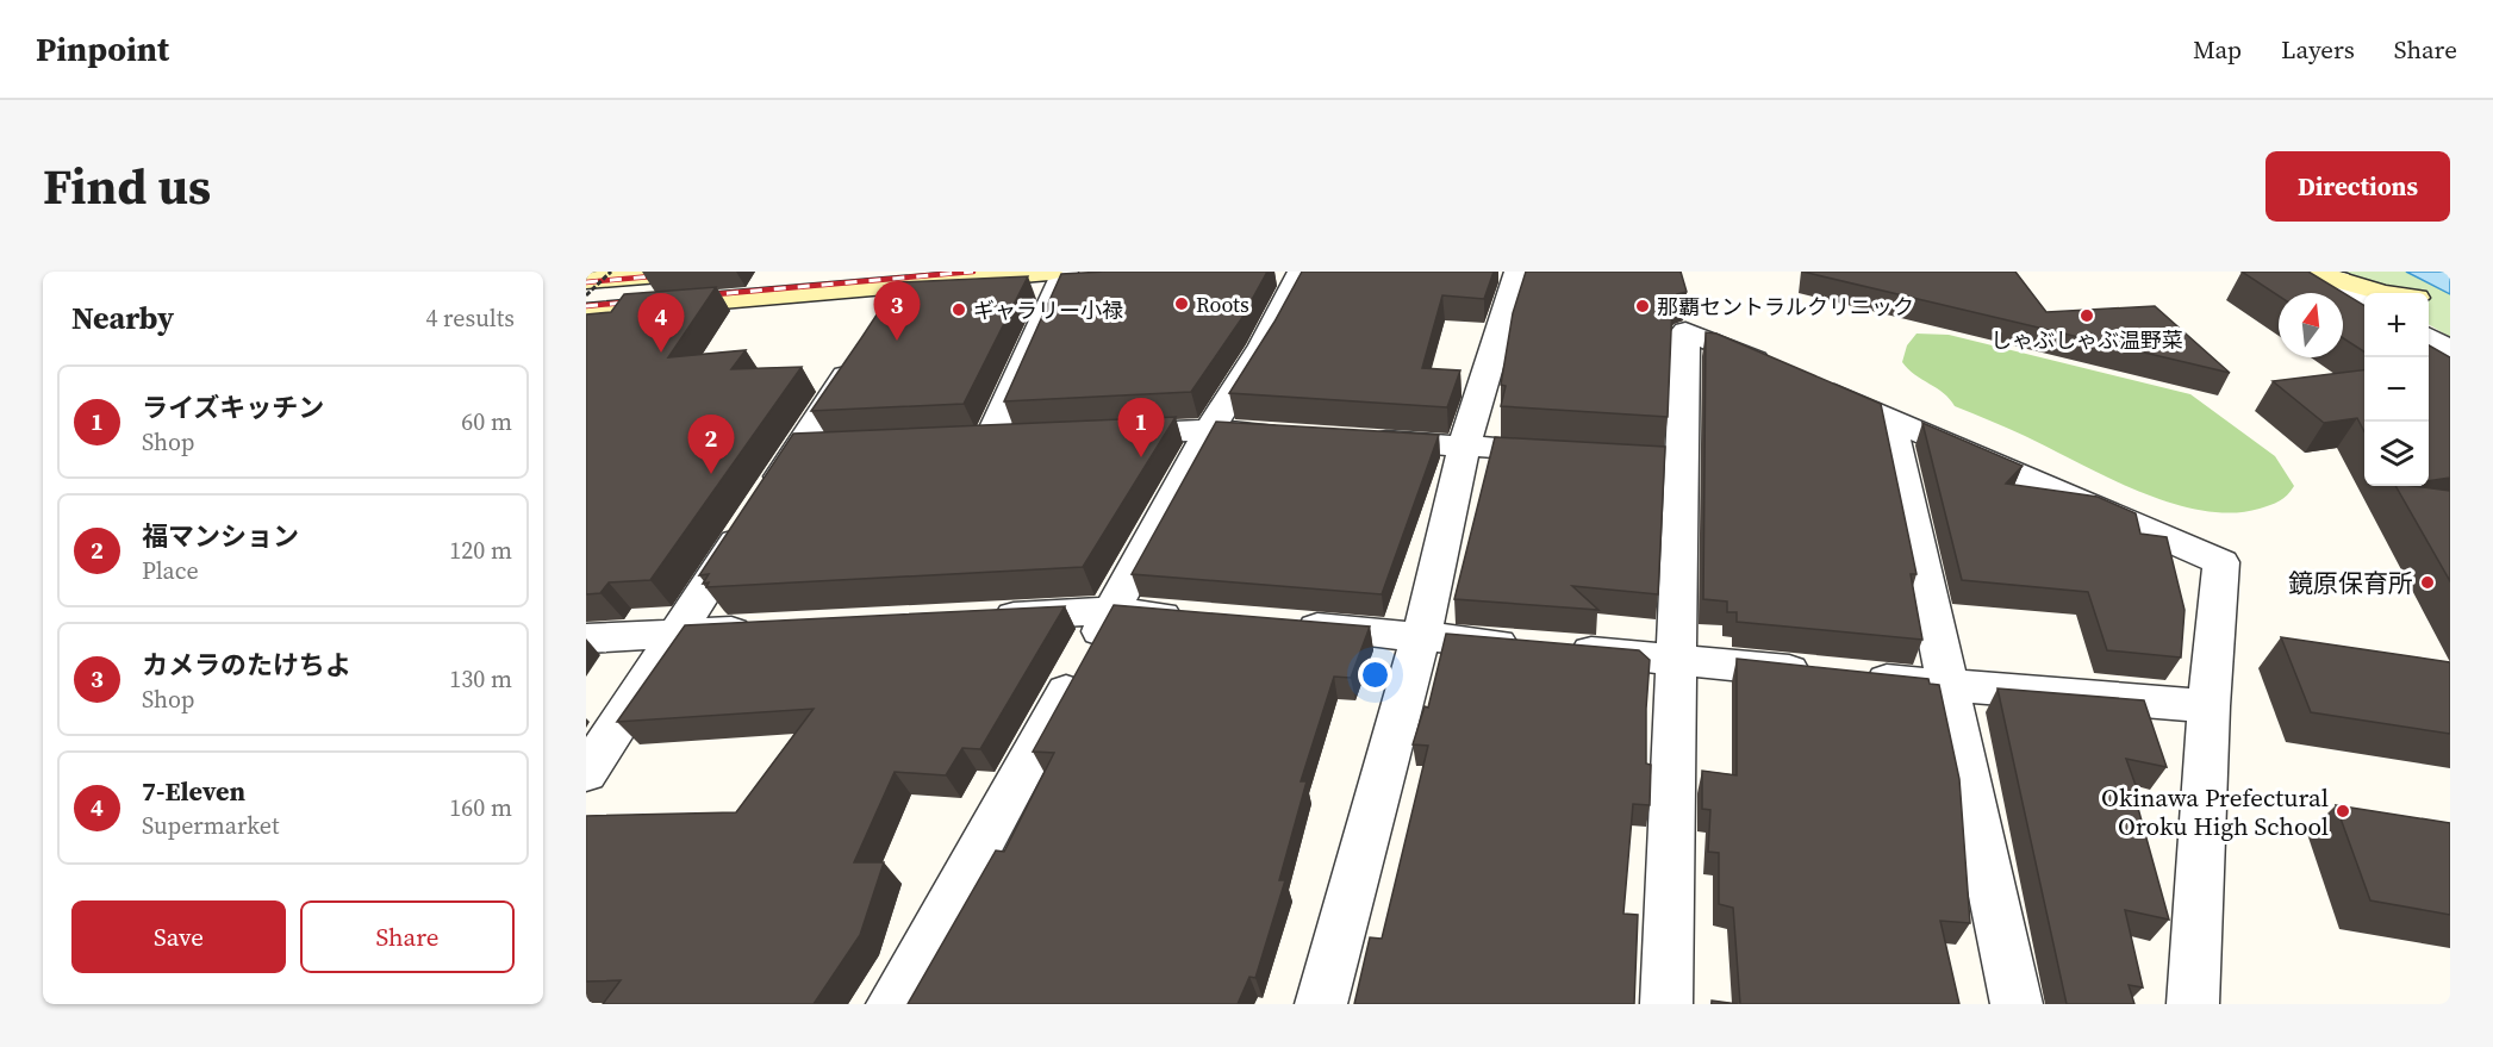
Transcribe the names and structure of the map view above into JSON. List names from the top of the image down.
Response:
{
  "places": [
    "Roots",
    "那覇セントラルクリニック",
    "ギャラリー小禄",
    "しゃぶしゃぶ温野菜",
    "鏡原保育所",
    "Okinawa Prefectural Oroku High School"
  ],
  "north": "top",
  "page": {
    "header": "Pinpoint",
    "nav": ["Map", "Layers", "Share"],
    "title": "Find us",
    "buttons": [
      "Directions",
      ["Save", "Share"]
    ],
    "heading": ["Nearby", "4 results"],
    "pins": [
      "3",
      "4",
      "1",
      "2"
    ],
    "map_buttons": ["+", "−"],
    "list": [
      {
        "mark": "1",
        "name": "ライズキッチン",
        "note": "Shop",
        "value": "60 m"
      },
      {
        "mark": "2",
        "name": "福マンション",
        "note": "Place",
        "value": "120 m"
      },
      {
        "mark": "3",
        "name": "カメラのたけちよ",
        "note": "Shop",
        "value": "130 m"
      },
      {
        "mark": "4",
        "name": "7-Eleven",
        "note": "Supermarket",
        "value": "160 m"
      }
    ]
  }
}
